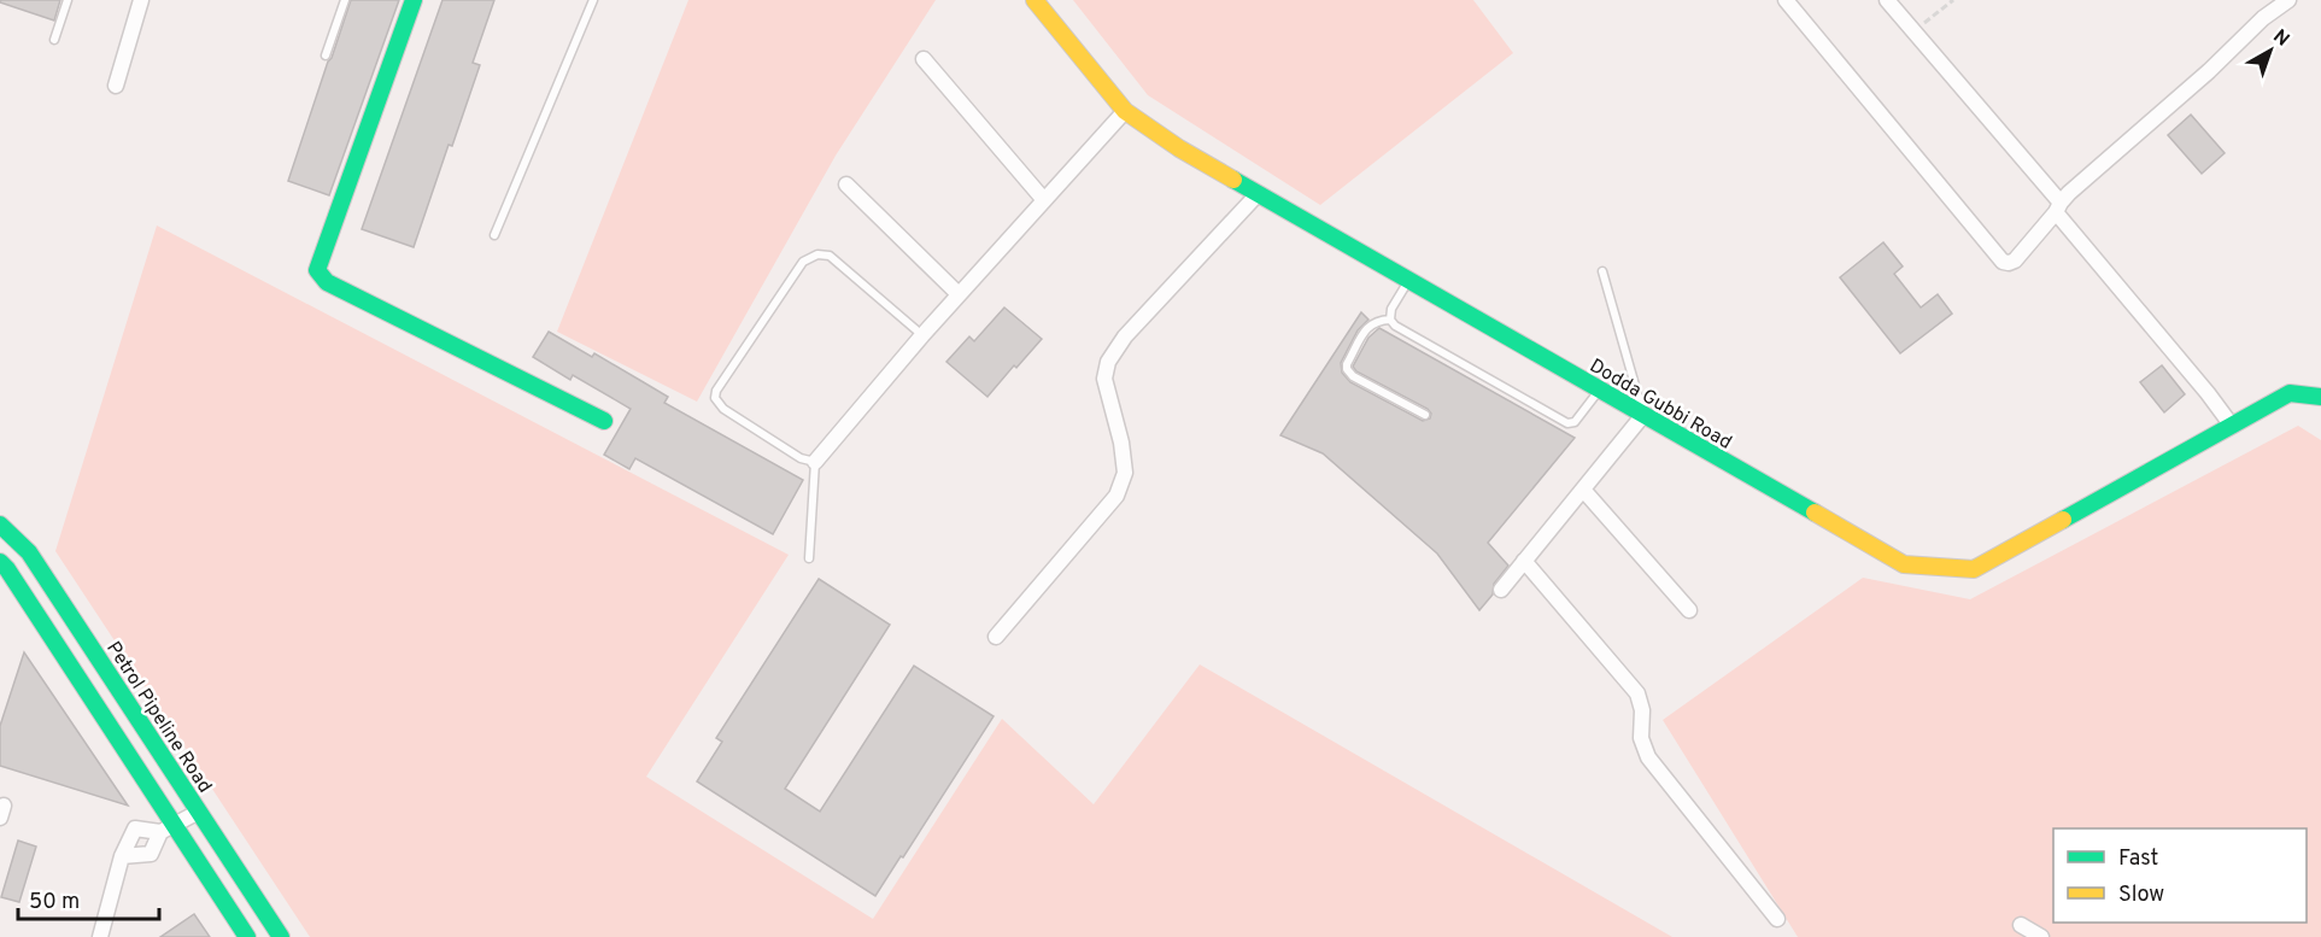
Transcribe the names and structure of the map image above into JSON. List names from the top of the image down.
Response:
{
  "streets": {
    "street": ["Dodda Gubbi Road", "Petrol Pipeline Road"]
  },
  "legend": ["Fast", "Slow"],
  "scale_bar": "50 m",
  "north": "top right"
}
